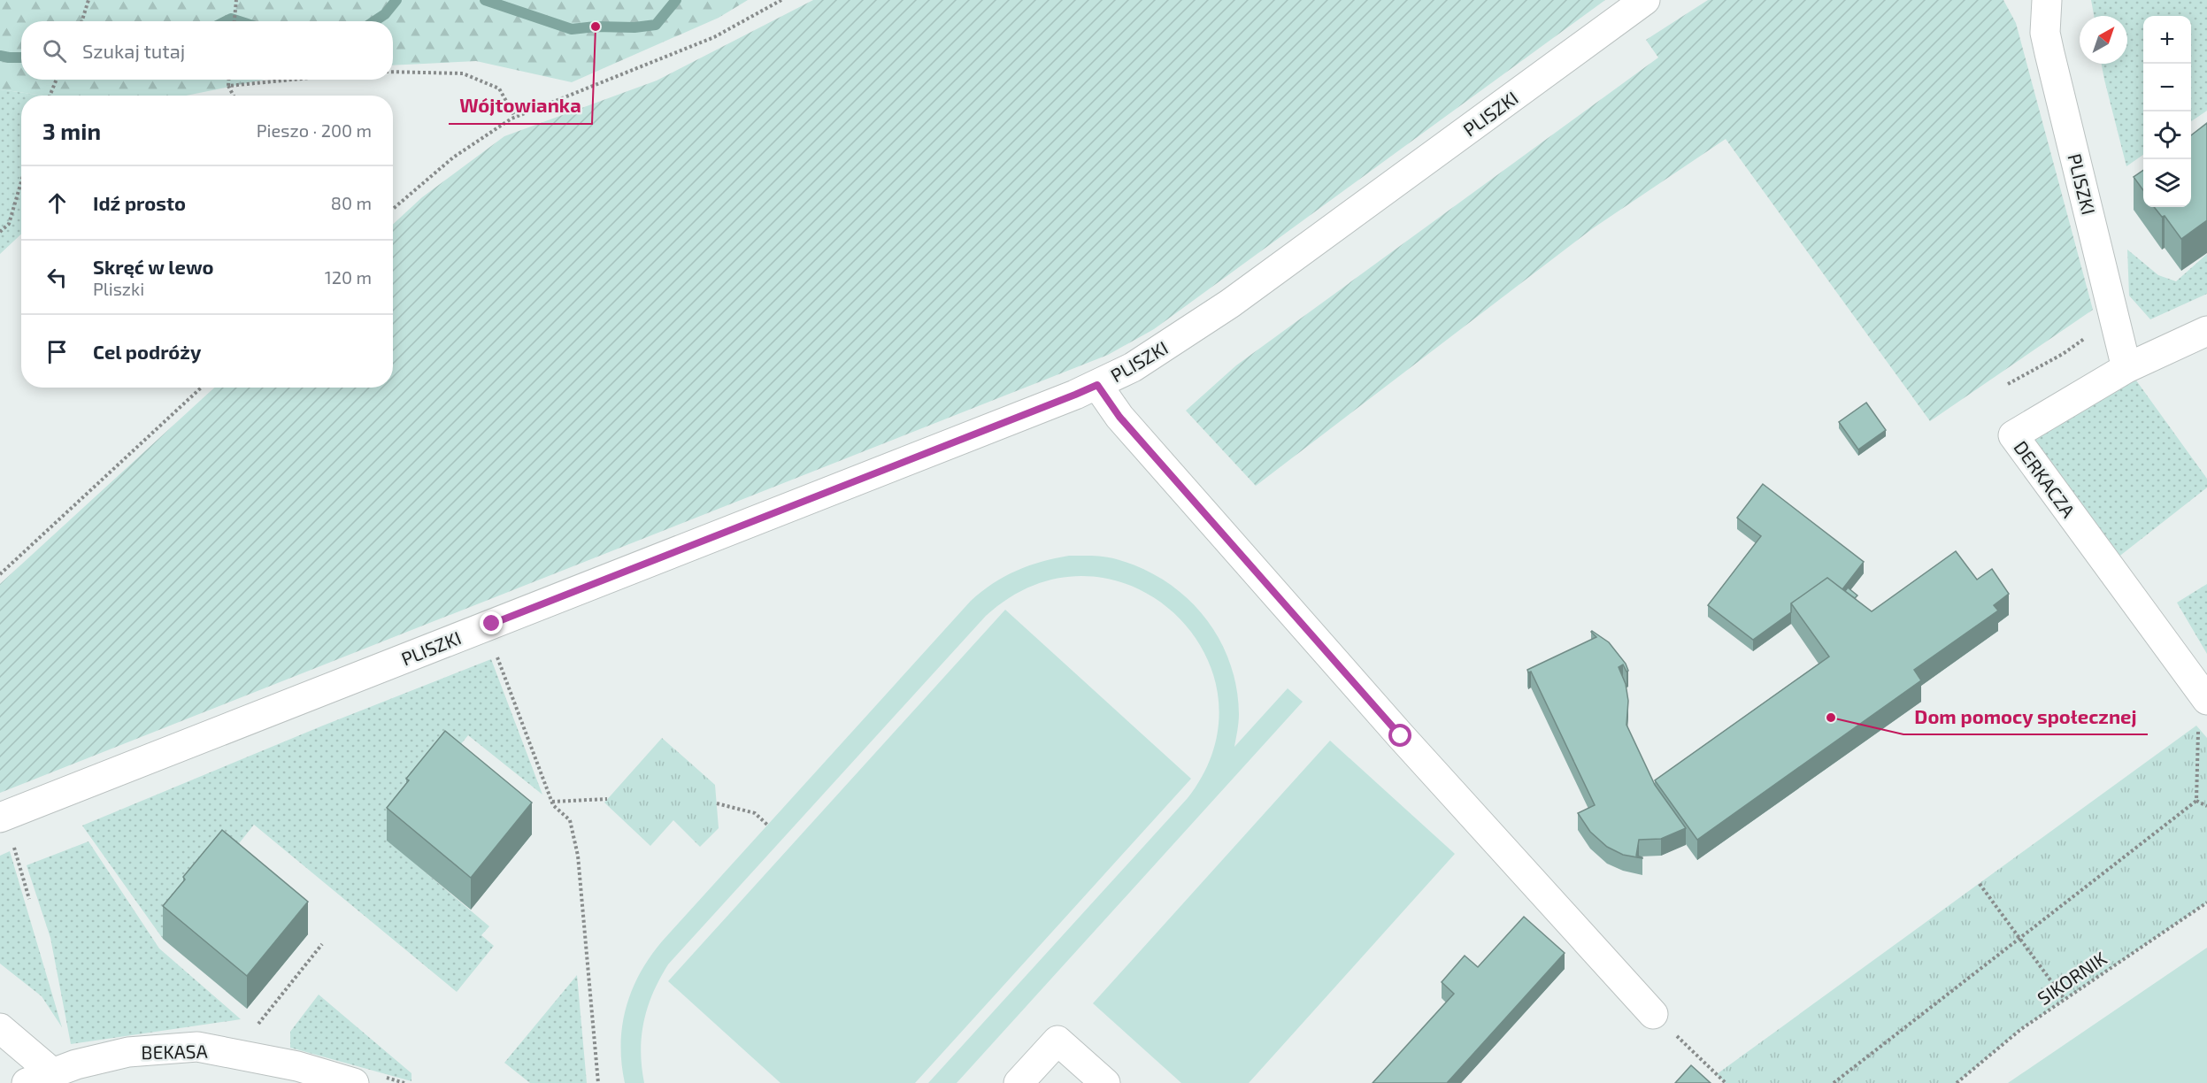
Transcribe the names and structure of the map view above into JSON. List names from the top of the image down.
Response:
{
  "streets": {
    "street": ["PLISZKI", "DERKACZA", "BEKASA"],
    "path": ["SIKORNIK"]
  },
  "crossings": [
    ["PLISZKI", "DERKACZA"]
  ],
  "places": ["Wójtowianka", "Dom pomocy społecznej"],
  "north": "top right",
  "page": {
    "map_buttons": ["+", "−"],
    "search": "Szukaj tutaj",
    "heading": ["3 min", "Pieszo · 200 m"],
    "list": [
      ["Idź prosto", "80 m"],
      ["Skręć w lewo", "Pliszki", "120 m"],
      "Cel podróży"
    ]
  }
}
